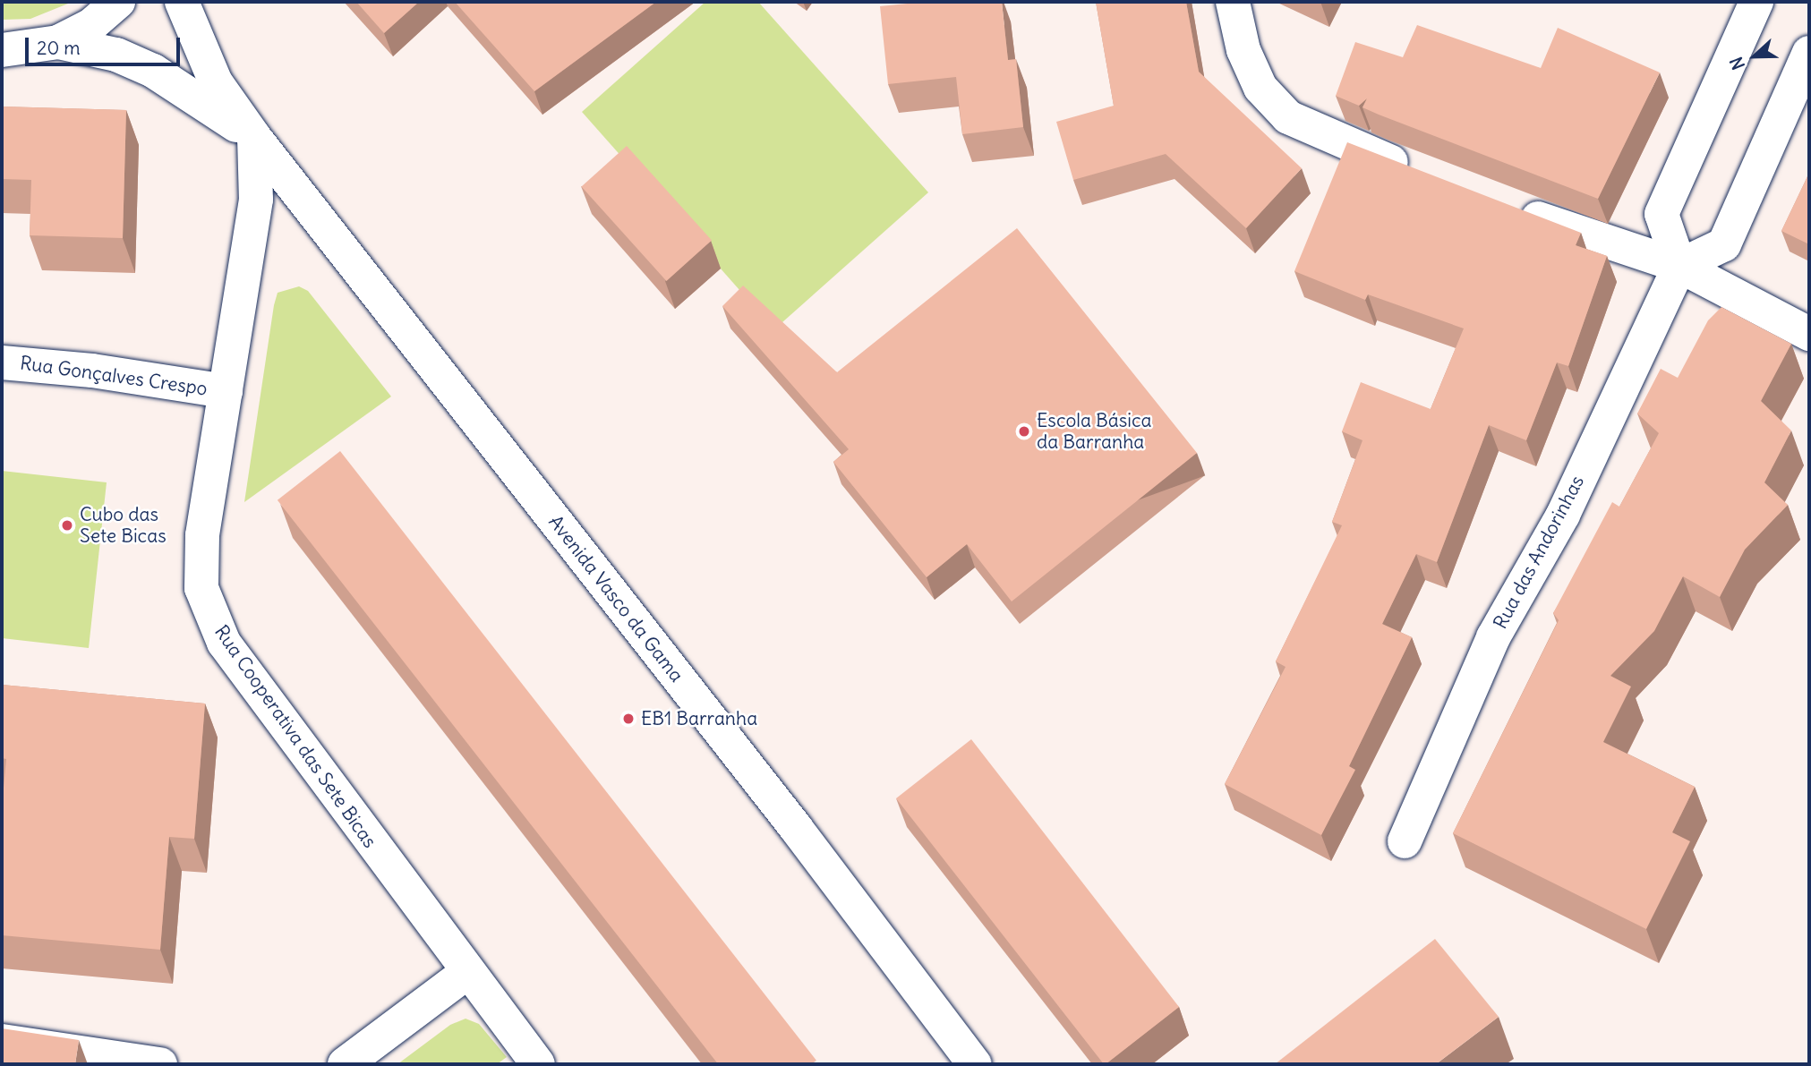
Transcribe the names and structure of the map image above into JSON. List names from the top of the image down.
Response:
{
  "streets": {
    "street": [
      "Rua Gonçalves Crespo",
      "Rua das Andorinhas",
      "Avenida Vasco da Gama",
      "Rua Cooperativa das Sete Bicas"
    ]
  },
  "crossings": [
    ["Rua Gonçalves Crespo", "Rua Cooperativa das Sete Bicas"],
    ["Avenida Vasco da Gama", "Rua Cooperativa das Sete Bicas"]
  ],
  "places": ["Escola Básica da Barranha", "Cubo das Sete Bicas", "EB1 Barranha"],
  "scale_bar": "20 m",
  "north": "left"
}
